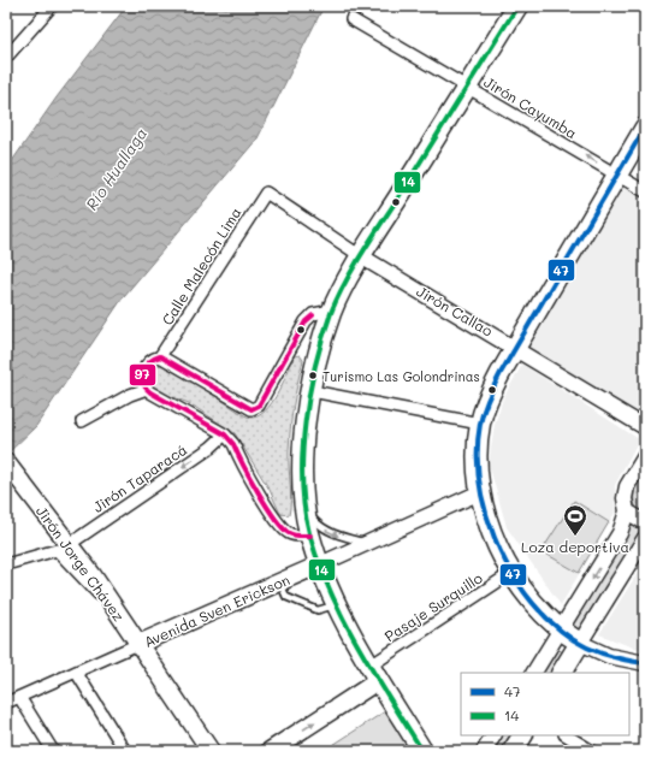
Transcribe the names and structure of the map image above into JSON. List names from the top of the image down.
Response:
{
  "streets": {
    "main road": ["Jirón Jorge Chávez", "Avenida Sven Erickson"],
    "street": [
      "Jirón Cayumba",
      "Calle Malecón Lima",
      "Jirón Callao",
      "Jirón Taparacá",
      "Pasaje Surquillo"
    ]
  },
  "crossings": [
    ["Calle Malecón Lima", "Jirón Callao"],
    ["Jirón Taparacá", "Jirón Jorge Chávez"],
    ["Jirón Jorge Chávez", "Avenida Sven Erickson"]
  ],
  "one_way": ["Jirón Cayumba"],
  "water": ["Río Huallaga"],
  "places": {
    "other": ["Turismo Las Golondrinas"],
    "sports": ["Loza deportiva"]
  },
  "lines": ["transit line 14", "transit line 47", "transit line 97"],
  "legend": ["47", "14"]
}
